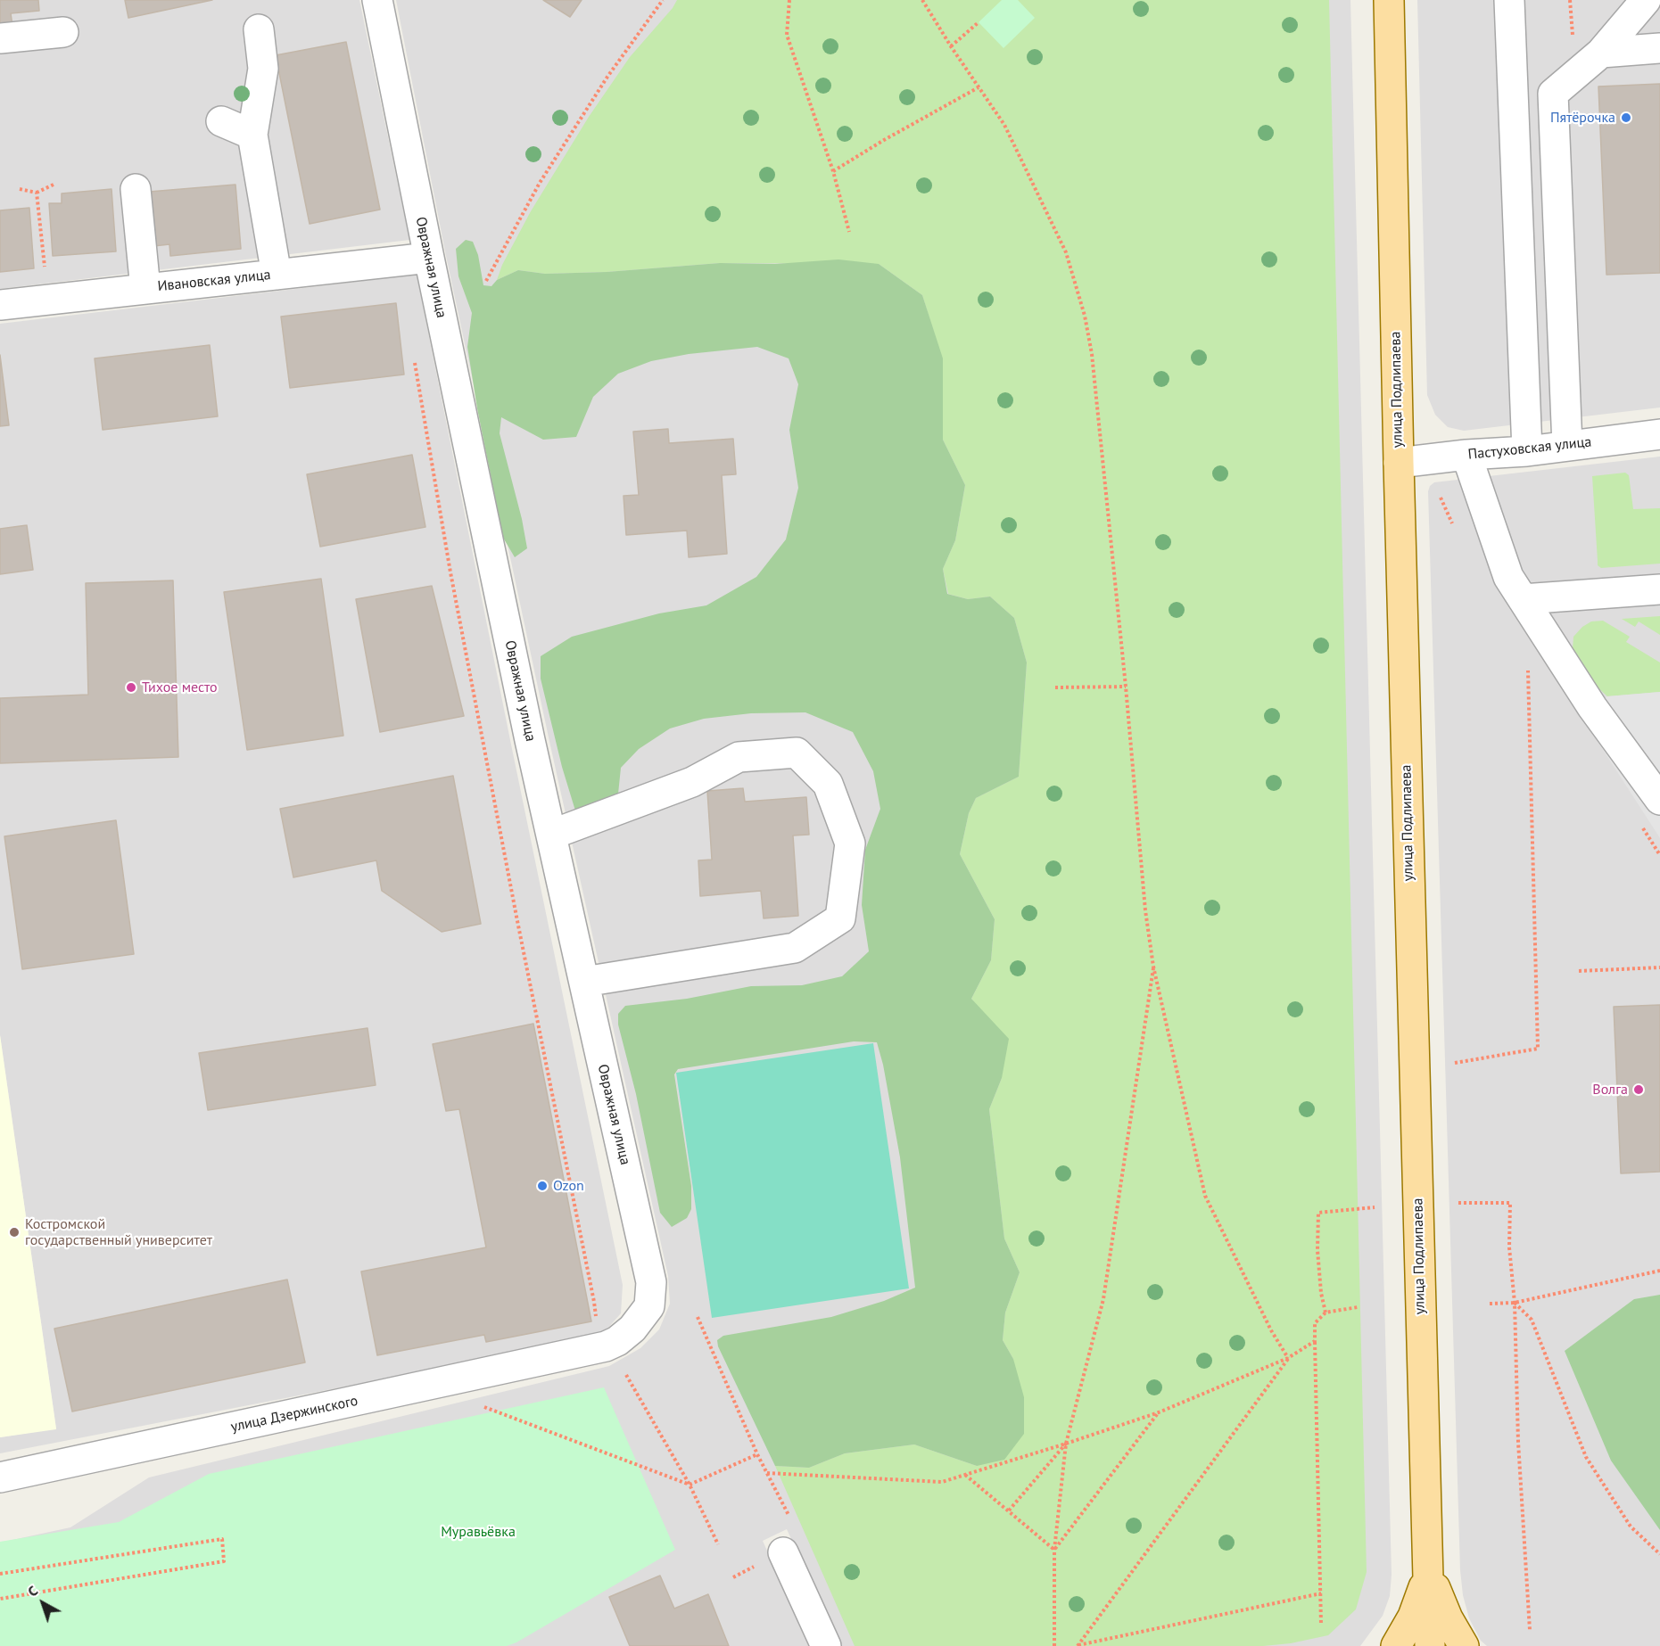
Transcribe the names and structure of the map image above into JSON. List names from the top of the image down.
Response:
{
  "streets": {
    "main road": ["улица Подлипаева"],
    "street": [
      "Овражная улица",
      "Ивановская улица",
      "Пастуховская улица",
      "улица Дзержинского"
    ]
  },
  "crossings": [
    ["Овражная улица", "Ивановская улица"],
    ["Овражная улица", "улица Дзержинского"],
    ["улица Подлипаева", "Пастуховская улица"]
  ],
  "parks": ["Муравьёвка"],
  "places": [
    "Пятёрочка",
    "Тихое место",
    "Волга",
    "Ozon",
    "Костромской государственный университет"
  ],
  "north": "top left"
}
